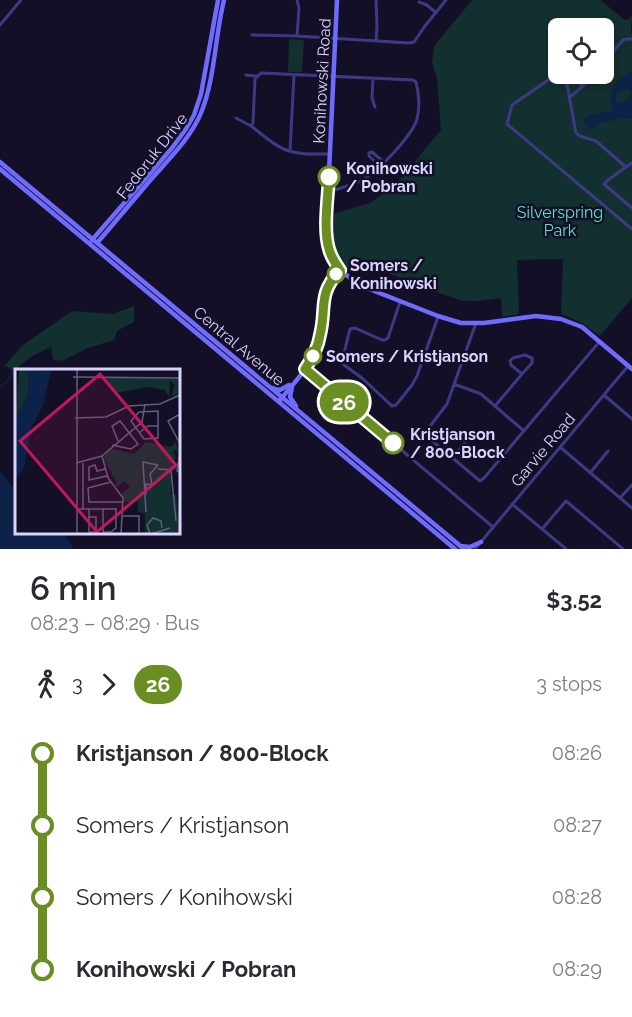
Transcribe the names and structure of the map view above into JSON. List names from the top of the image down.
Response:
{
  "streets": {
    "main road": ["Konihowski Road", "Fedoruk Drive", "Central Avenue"],
    "street": ["Garvie Road"]
  },
  "crossings": [
    ["Konihowski Road", "Garvie Road"],
    ["Fedoruk Drive", "Central Avenue"]
  ],
  "parks": ["Silverspring Park"],
  "places": [
    "Konihowski / Pobran",
    "Somers / Konihowski",
    "Somers / Kristjanson",
    "Kristjanson / 800-Block"
  ],
  "lines": ["bus line 26"],
  "page": {
    "on_map": "26",
    "heading": ["6 min", "08:23 – 08:29 · Bus", "$3.52"],
    "legs": ["3", "26", "3 stops"],
    "list": [
      {
        "name": "Kristjanson / 800-Block",
        "value": "08:26"
      },
      {
        "name": "Somers / Kristjanson",
        "value": "08:27"
      },
      {
        "name": "Somers / Konihowski",
        "value": "08:28"
      },
      {
        "name": "Konihowski / Pobran",
        "value": "08:29"
      }
    ]
  }
}
